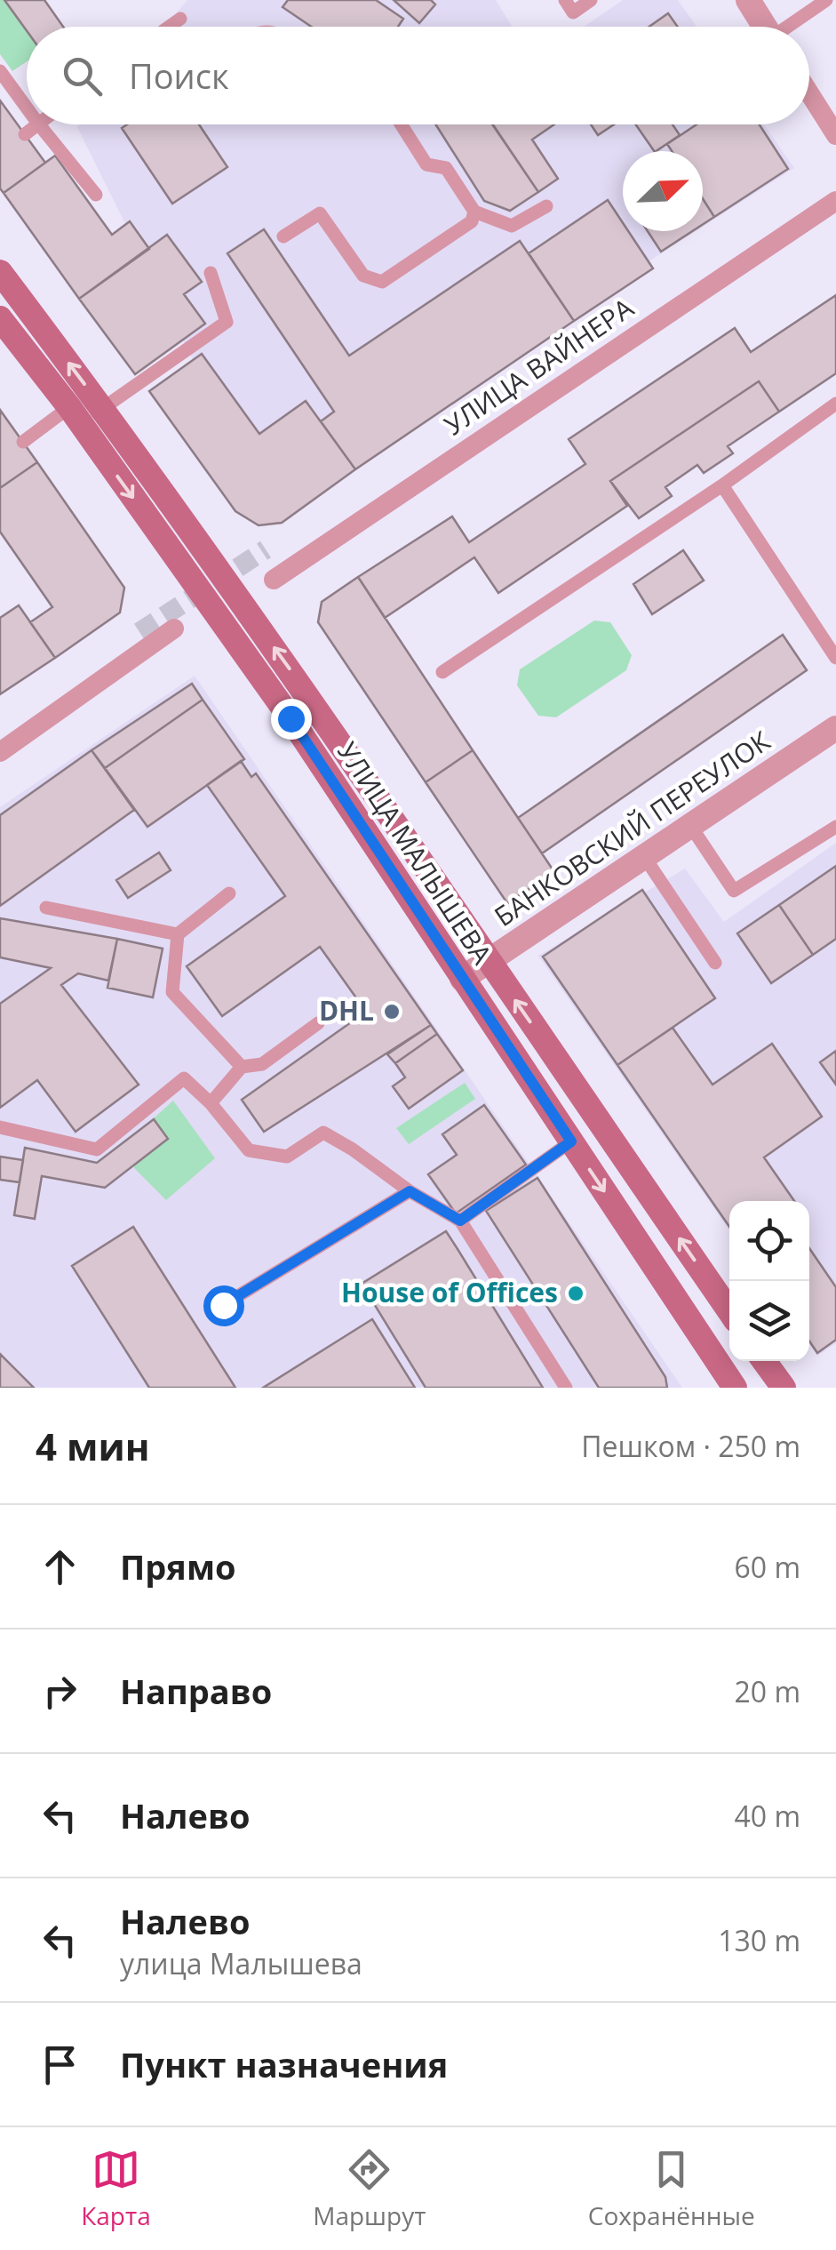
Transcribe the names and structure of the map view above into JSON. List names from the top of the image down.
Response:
{
  "streets": {
    "main road": ["УЛИЦА МАЛЫШЕВА"],
    "street": ["УЛИЦА ВАЙНЕРА", "БАНКОВСКИЙ ПЕРЕУЛОК"]
  },
  "crossings": [
    ["БАНКОВСКИЙ ПЕРЕУЛОК", "УЛИЦА МАЛЫШЕВА"]
  ],
  "places": ["DHL", "House of Offices"],
  "north": "top right",
  "page": {
    "search": "Поиск",
    "heading": ["4 мин", "Пешком · 250 m"],
    "list": [
      ["Прямо", "60 m"],
      ["Направо", "20 m"],
      ["Налево", "40 m"],
      ["Налево", "улица Малышева", "130 m"],
      "Пункт назначения"
    ],
    "nav": ["Карта", "Маршрут", "Сохранённые"]
  }
}
